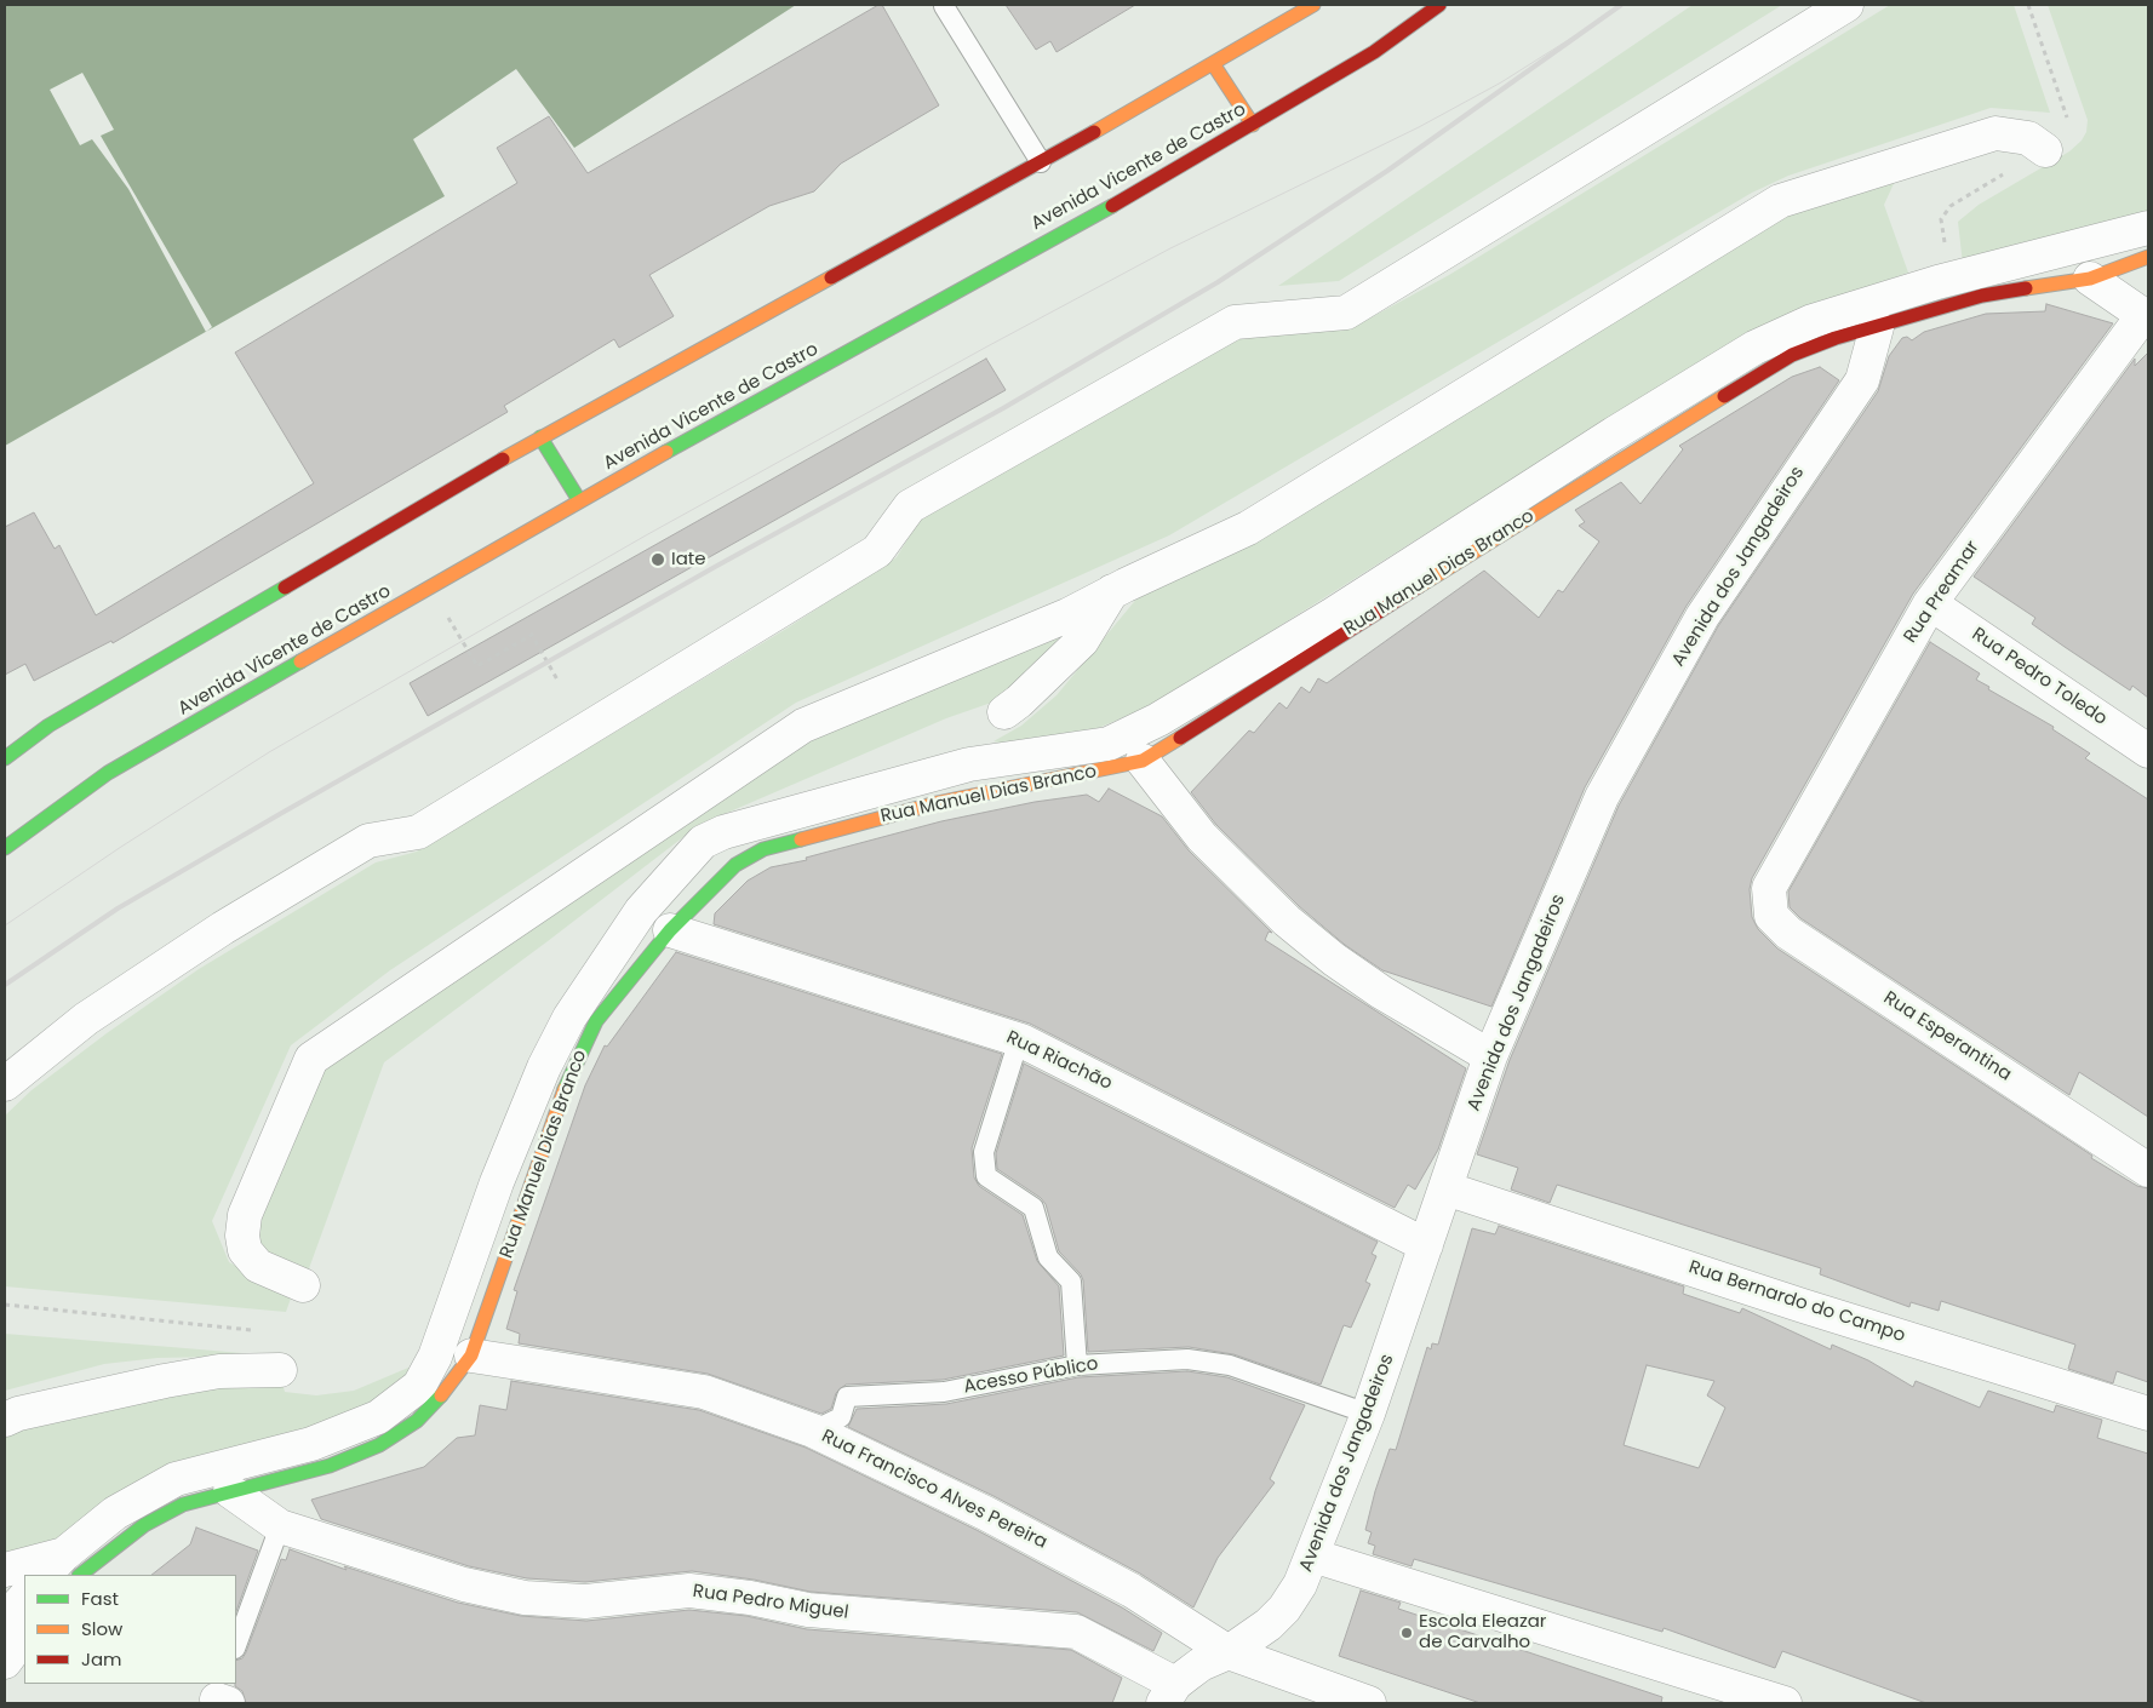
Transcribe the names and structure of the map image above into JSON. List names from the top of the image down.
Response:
{
  "streets": {
    "main road": ["Avenida Vicente de Castro", "Rua Manuel Dias Branco"],
    "street": [
      "Avenida dos Jangadeiros",
      "Rua Preamar",
      "Rua Pedro Toledo",
      "Rua Esperantina",
      "Rua Riachão",
      "Rua Bernardo do Campo",
      "Rua Francisco Alves Pereira",
      "Rua Pedro Miguel"
    ],
    "lane": ["Acesso Público"]
  },
  "crossings": [
    ["Avenida dos Jangadeiros", "Rua Manuel Dias Branco"],
    ["Avenida dos Jangadeiros", "Rua Riachão"],
    ["Avenida dos Jangadeiros", "Rua Bernardo do Campo"],
    ["Avenida dos Jangadeiros", "Acesso Público"],
    ["Avenida dos Jangadeiros", "Rua Francisco Alves Pereira"],
    ["Avenida dos Jangadeiros", "Rua Pedro Miguel"],
    ["Rua Manuel Dias Branco", "Rua Riachão"],
    ["Rua Manuel Dias Branco", "Rua Francisco Alves Pereira"],
    ["Rua Manuel Dias Branco", "Rua Pedro Miguel"],
    ["Rua Preamar", "Rua Pedro Toledo"],
    ["Rua Preamar", "Rua Esperantina"],
    ["Acesso Público", "Rua Francisco Alves Pereira"]
  ],
  "places": ["Iate", "Escola Eleazar de Carvalho"],
  "legend": ["Fast", "Slow", "Jam"]
}
